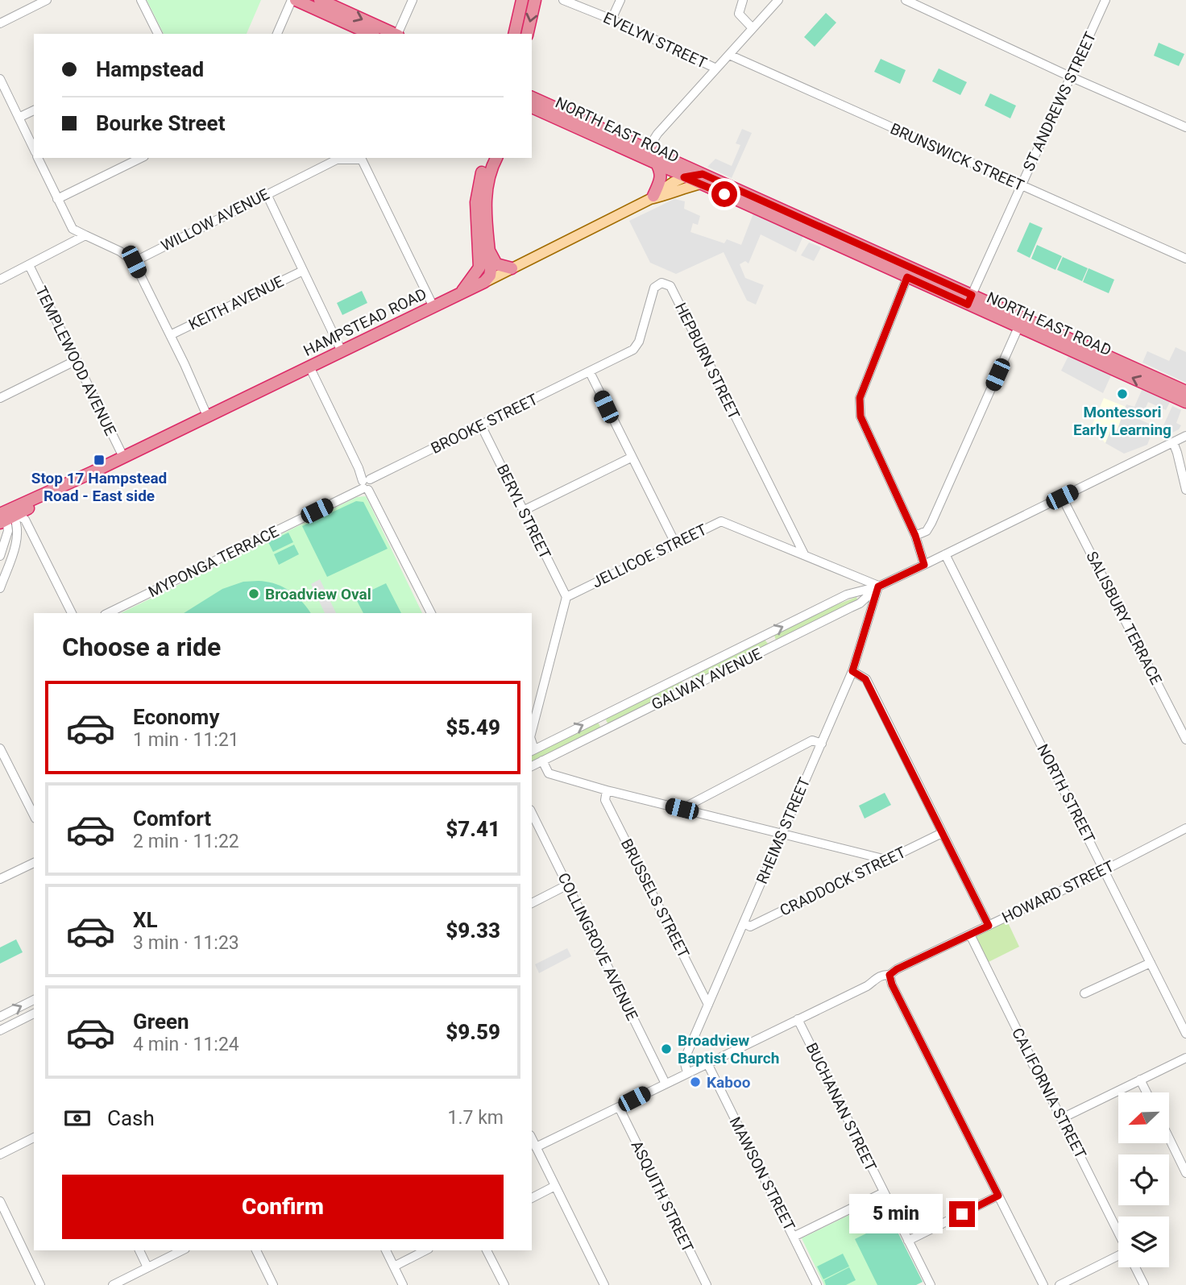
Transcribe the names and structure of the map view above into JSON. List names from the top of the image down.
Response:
{
  "streets": {
    "highway": ["NORTH EAST ROAD", "HAMPSTEAD ROAD"],
    "street": [
      "EVELYN STREET",
      "ST ANDREWS STREET",
      "BRUNSWICK STREET",
      "WILLOW AVENUE",
      "KEITH AVENUE",
      "TEMPLEWOOD AVENUE",
      "HEPBURN STREET",
      "BROOKE STREET",
      "BERYL STREET",
      "JELLICOE STREET",
      "MYPONGA TERRACE",
      "SALISBURY TERRACE",
      "GALWAY AVENUE",
      "NORTH STREET",
      "RHEIMS STREET",
      "CRADDOCK STREET",
      "HOWARD STREET",
      "BRUSSELS STREET",
      "COLLINGROVE AVENUE",
      "CALIFORNIA STREET",
      "BUCHANAN STREET",
      "MAWSON STREET",
      "ASQUITH STREET"
    ]
  },
  "crossings": [
    ["ST ANDREWS STREET", "NORTH EAST ROAD"],
    ["ST ANDREWS STREET", "BRUNSWICK STREET"],
    ["NORTH EAST ROAD", "HAMPSTEAD ROAD"],
    ["HAMPSTEAD ROAD", "TEMPLEWOOD AVENUE"],
    ["HEPBURN STREET", "BROOKE STREET"],
    ["HEPBURN STREET", "JELLICOE STREET"],
    ["BROOKE STREET", "BERYL STREET"],
    ["BROOKE STREET", "MYPONGA TERRACE"],
    ["BERYL STREET", "JELLICOE STREET"],
    ["JELLICOE STREET", "GALWAY AVENUE"],
    ["JELLICOE STREET", "RHEIMS STREET"],
    ["SALISBURY TERRACE", "GALWAY AVENUE"],
    ["GALWAY AVENUE", "NORTH STREET"],
    ["GALWAY AVENUE", "RHEIMS STREET"],
    ["NORTH STREET", "HOWARD STREET"],
    ["RHEIMS STREET", "CRADDOCK STREET"],
    ["RHEIMS STREET", "HOWARD STREET"],
    ["RHEIMS STREET", "BRUSSELS STREET"],
    ["HOWARD STREET", "COLLINGROVE AVENUE"],
    ["HOWARD STREET", "CALIFORNIA STREET"],
    ["HOWARD STREET", "BUCHANAN STREET"],
    ["HOWARD STREET", "MAWSON STREET"],
    ["HOWARD STREET", "ASQUITH STREET"]
  ],
  "places": {
    "other": [
      "Montessori Early Learning",
      "Broadview Oval",
      "Broadview Baptist Church",
      "Kaboo"
    ],
    "transit": ["Stop 17 Hampstead Road - East side"]
  },
  "north": "bottom left",
  "page": {
    "banner": ["Hampstead", "Bourke Street"],
    "heading": "Choose a ride",
    "list": [
      {
        "name": "Economy",
        "note": "1 min · 11:21",
        "value": "$5.49"
      },
      {
        "name": "Comfort",
        "note": "2 min · 11:22",
        "value": "$7.41"
      },
      {
        "name": "XL",
        "note": "3 min · 11:23",
        "value": "$9.33"
      },
      {
        "name": "Green",
        "note": "4 min · 11:24",
        "value": "$9.59"
      }
    ],
    "pay": ["Cash", "1.7 km"],
    "buttons": "Confirm",
    "bubble": "5 min"
  }
}
